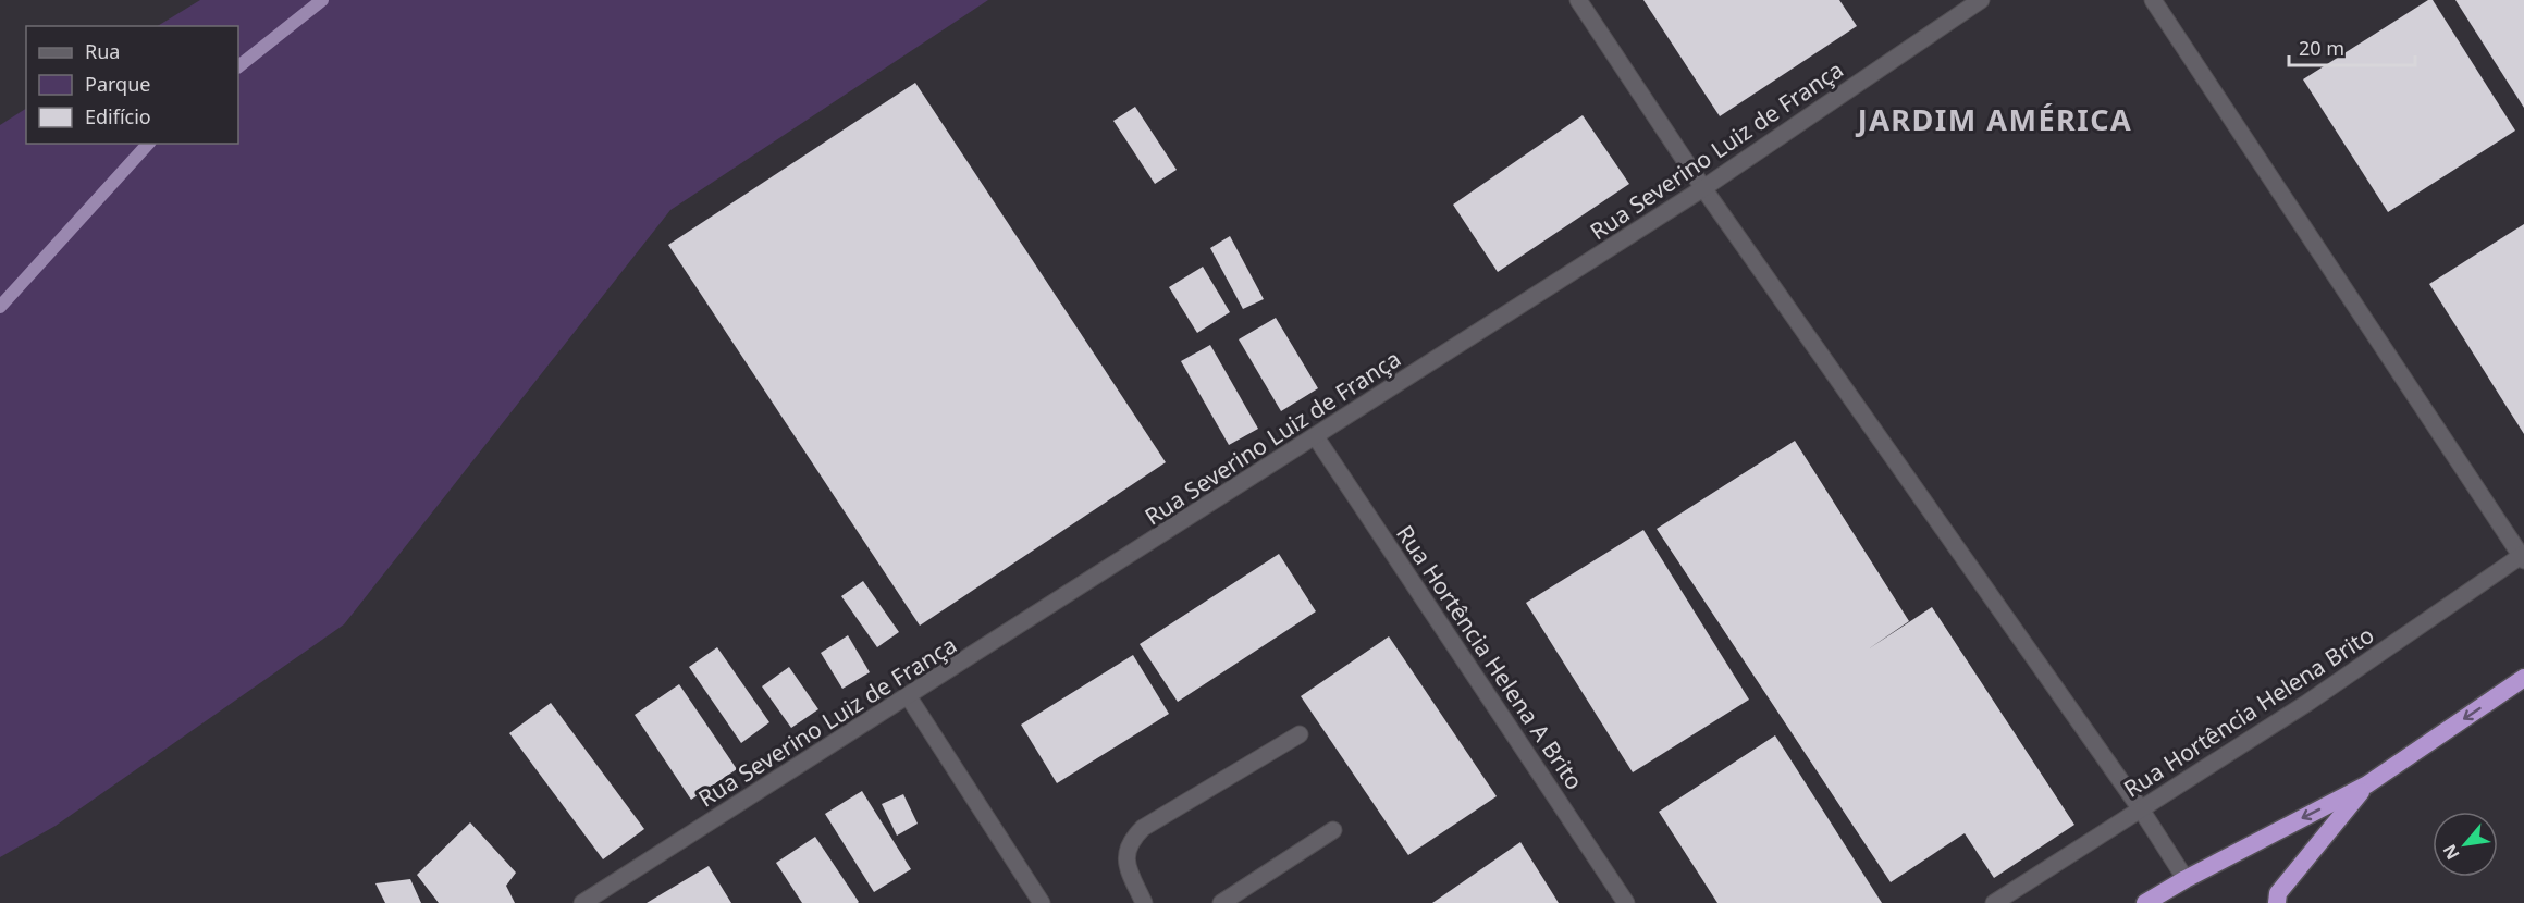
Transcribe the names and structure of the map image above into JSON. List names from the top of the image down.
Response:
{
  "streets": {
    "street": ["Rua Severino Luiz de França", "Rua Hortência Helena A Brito", "Rua Hortência Helena Brito"]
  },
  "crossings": [
    ["Rua Severino Luiz de França", "Rua Hortência Helena A Brito"]
  ],
  "districts": ["JARDIM AMÉRICA"],
  "legend": ["Rua", "Parque", "Edifício"],
  "scale_bar": "20 m",
  "north": "bottom left"
}
